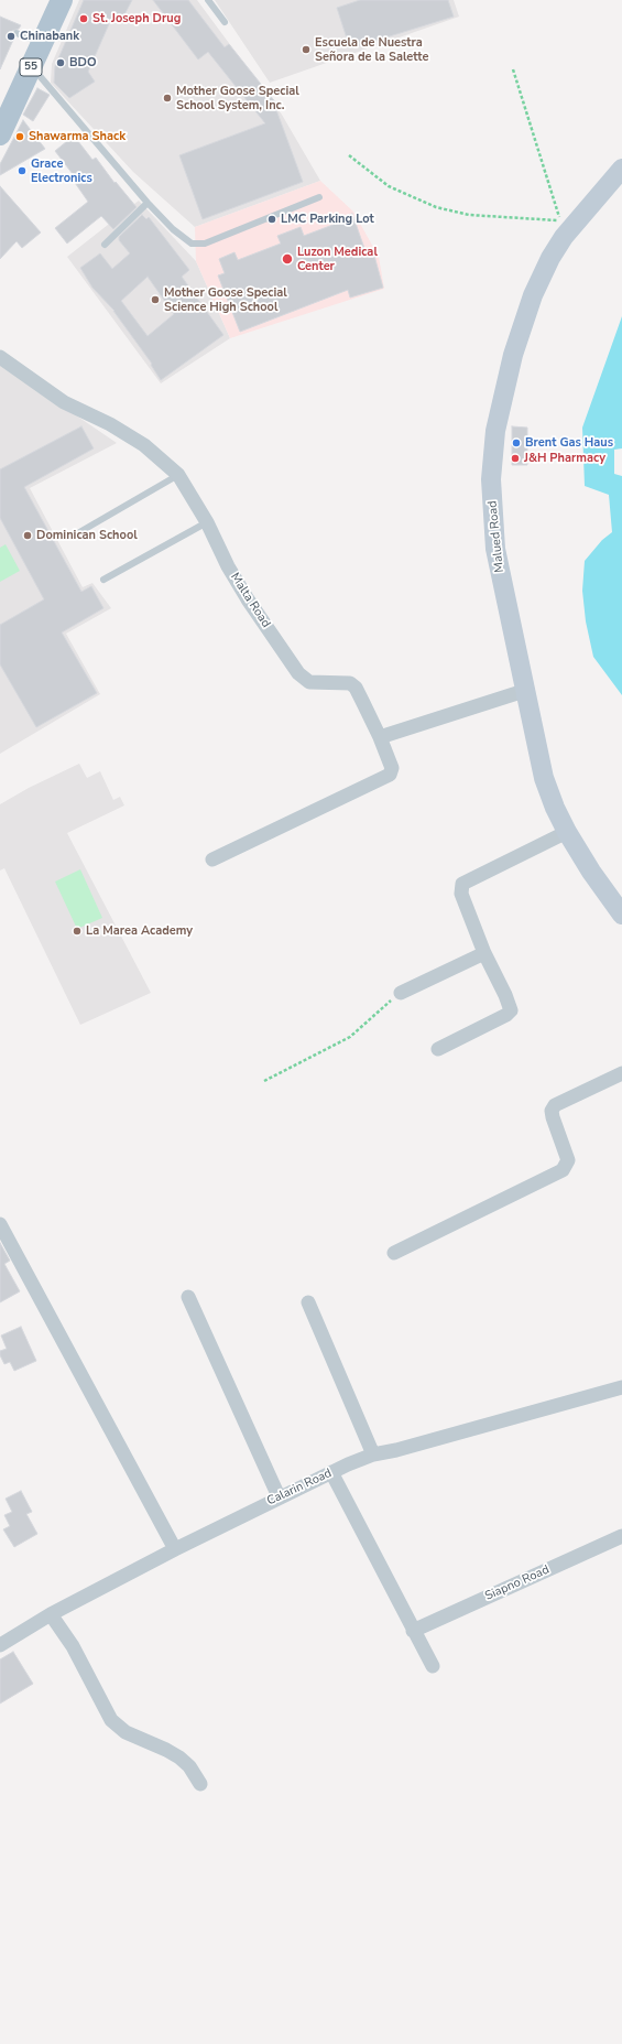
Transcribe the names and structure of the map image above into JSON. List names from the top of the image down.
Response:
{
  "streets": {
    "main road": ["55"],
    "street": [
      "Malued Road",
      "Malta Road",
      "Calarin Road",
      "Siapno Road"
    ]
  },
  "places": [
    "St. Joseph Drug",
    "Chinabank",
    "Escuela de Nuestra Señora de la Salette",
    "BDO",
    "Mother Goose Special School System, Inc.",
    "Shawarma Shack",
    "Grace Electronics",
    "LMC Parking Lot",
    "Luzon Medical Center",
    "Mother Goose Special Science High School",
    "Brent Gas Haus",
    "J&H Pharmacy",
    "Dominican School",
    "La Marea Academy"
  ]
}
